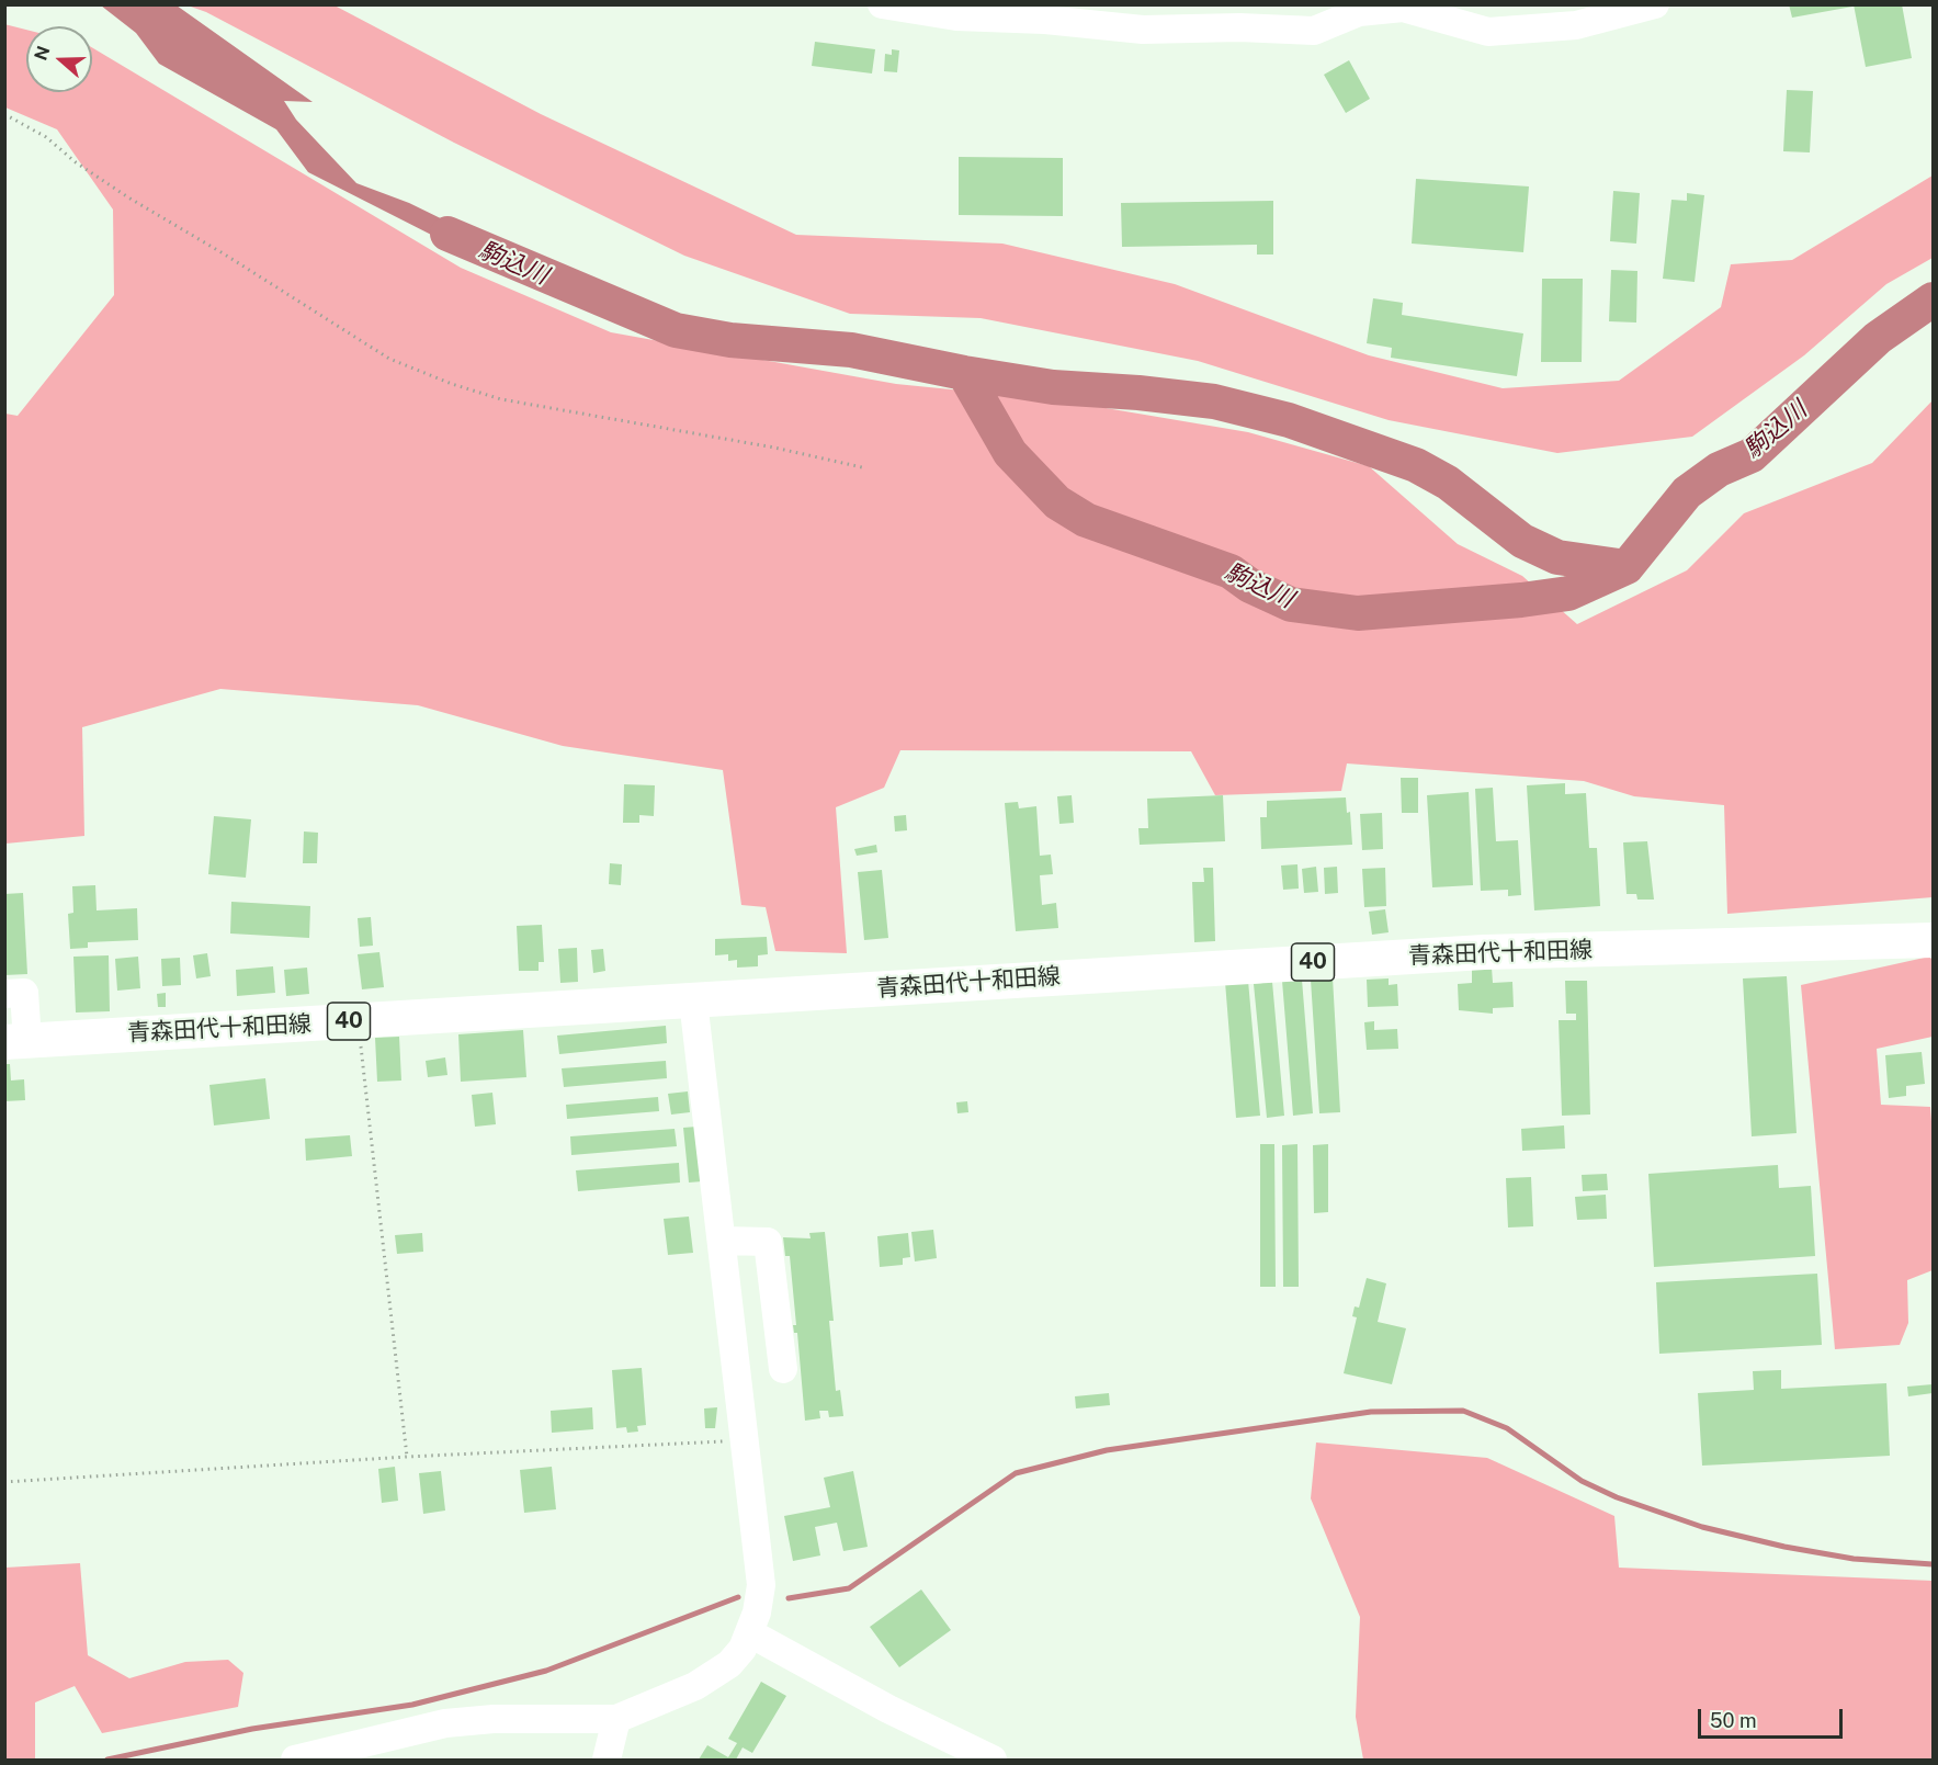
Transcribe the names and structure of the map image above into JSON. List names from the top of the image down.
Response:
{
  "streets": {
    "main road": ["青森田代十和田線", "40"]
  },
  "water": ["駒込川"],
  "scale_bar": "50 m",
  "north": "left"
}
